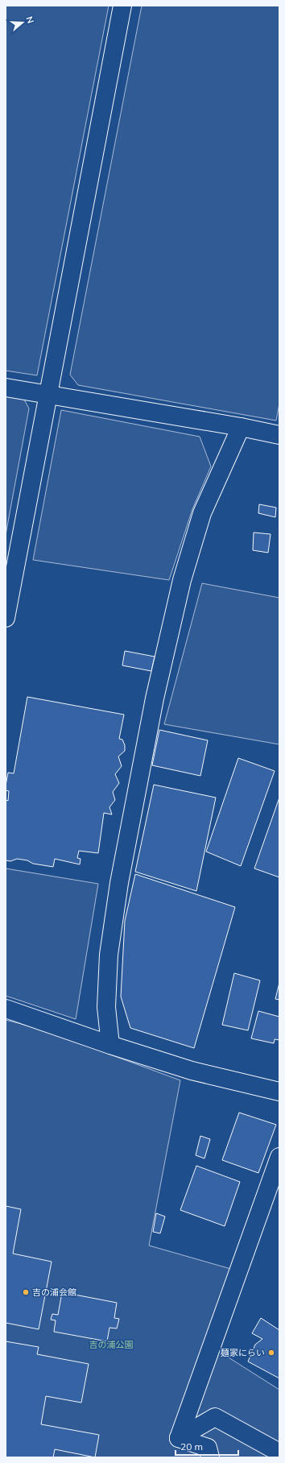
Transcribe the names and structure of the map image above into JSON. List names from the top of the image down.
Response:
{
  "parks": ["吉の浦公園"],
  "places": ["吉の浦会館", "麺家にらい"],
  "scale_bar": "20 m",
  "north": "right"
}
